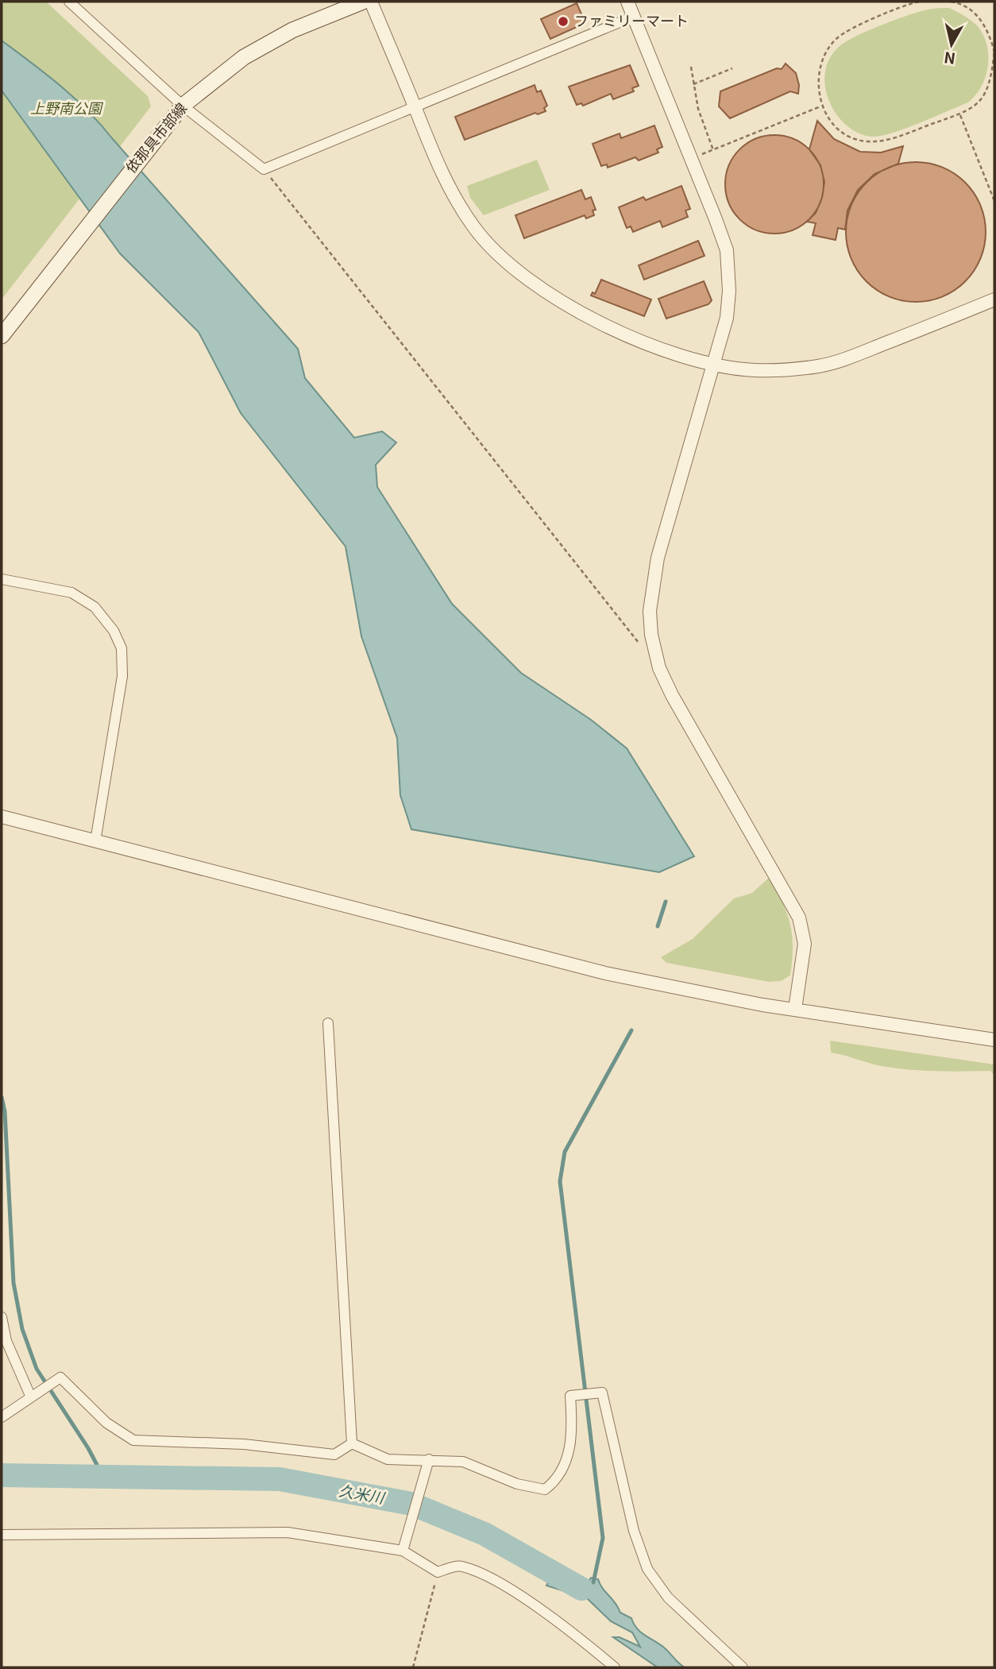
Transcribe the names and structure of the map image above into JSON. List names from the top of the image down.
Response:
{
  "streets": {
    "main road": ["依那具市部線"]
  },
  "water": ["久米川"],
  "parks": ["上野南公園"],
  "places": ["ファミリーマート"],
  "north": "bottom"
}
